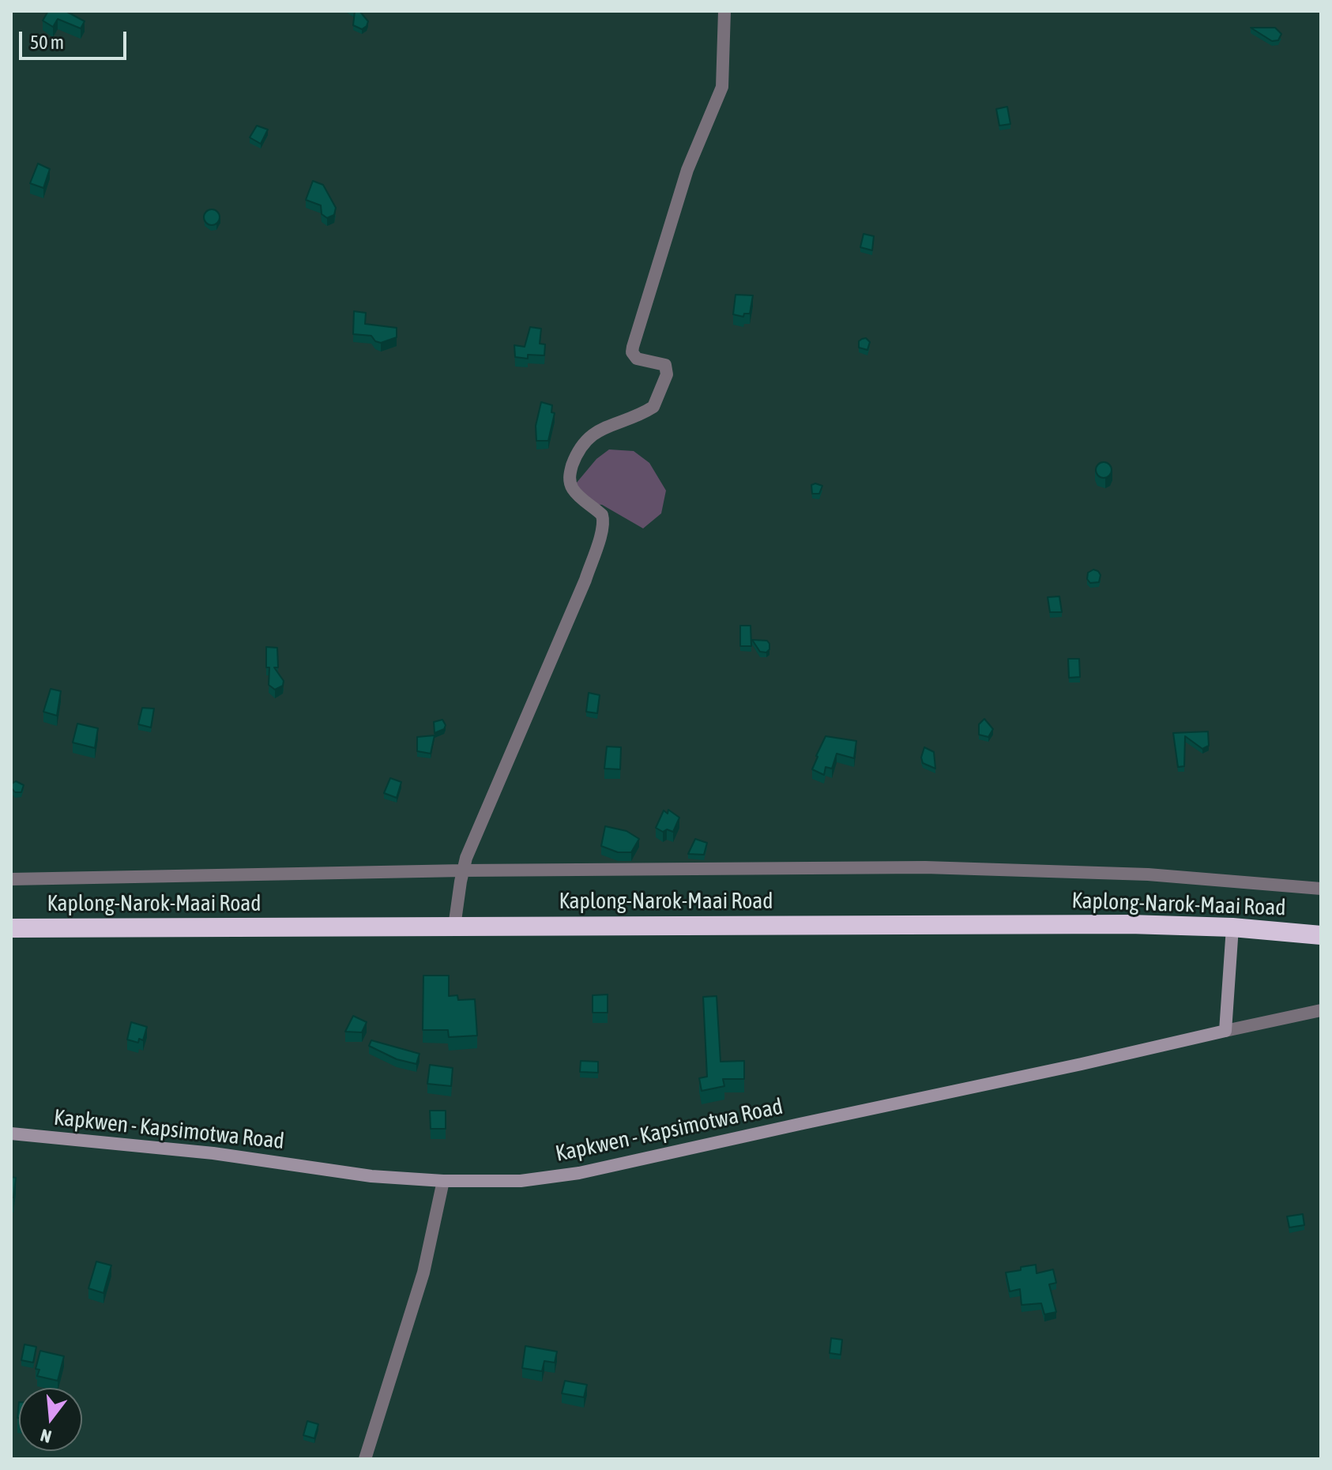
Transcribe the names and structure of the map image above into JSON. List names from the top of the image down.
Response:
{
  "streets": {
    "highway": ["Kaplong-Narok-Maai Road"],
    "street": ["Kapkwen - Kapsimotwa Road"]
  },
  "scale_bar": "50 m",
  "north": "bottom"
}
